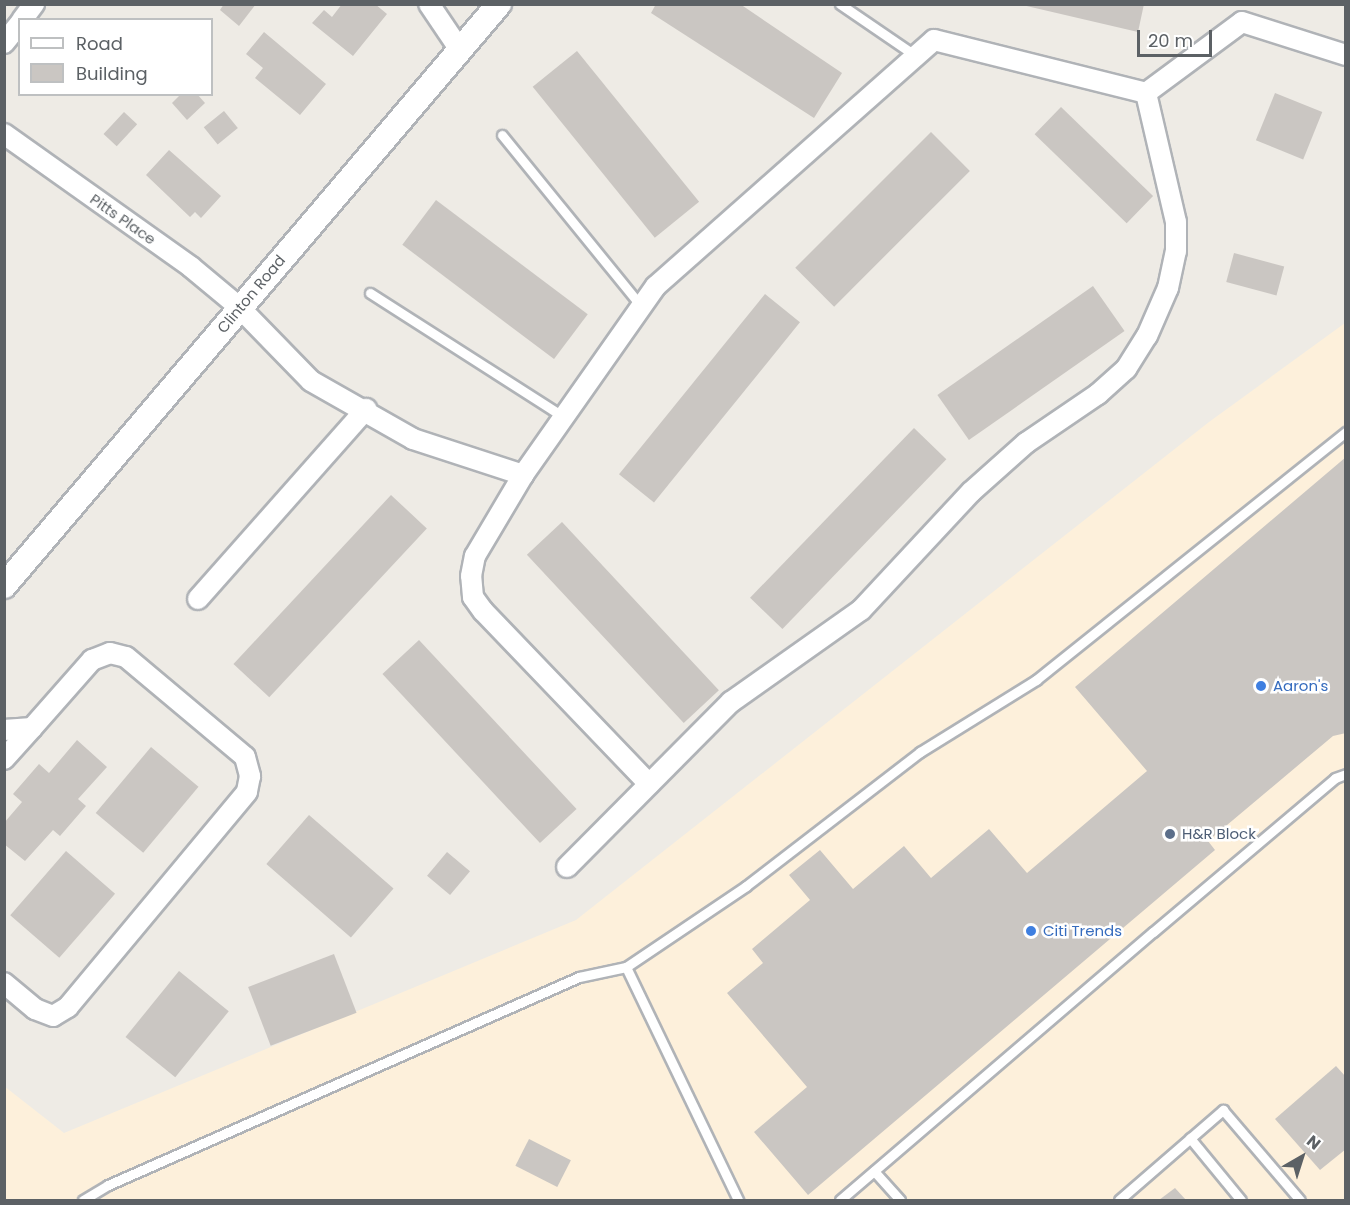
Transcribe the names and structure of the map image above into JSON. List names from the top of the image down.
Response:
{
  "streets": {
    "street": ["Pitts Place", "Clinton Road"]
  },
  "crossings": [
    ["Pitts Place", "Clinton Road"]
  ],
  "places": ["Aaron's", "H&R Block", "Citi Trends"],
  "legend": ["Road", "Building"],
  "scale_bar": "20 m",
  "north": "top right"
}
